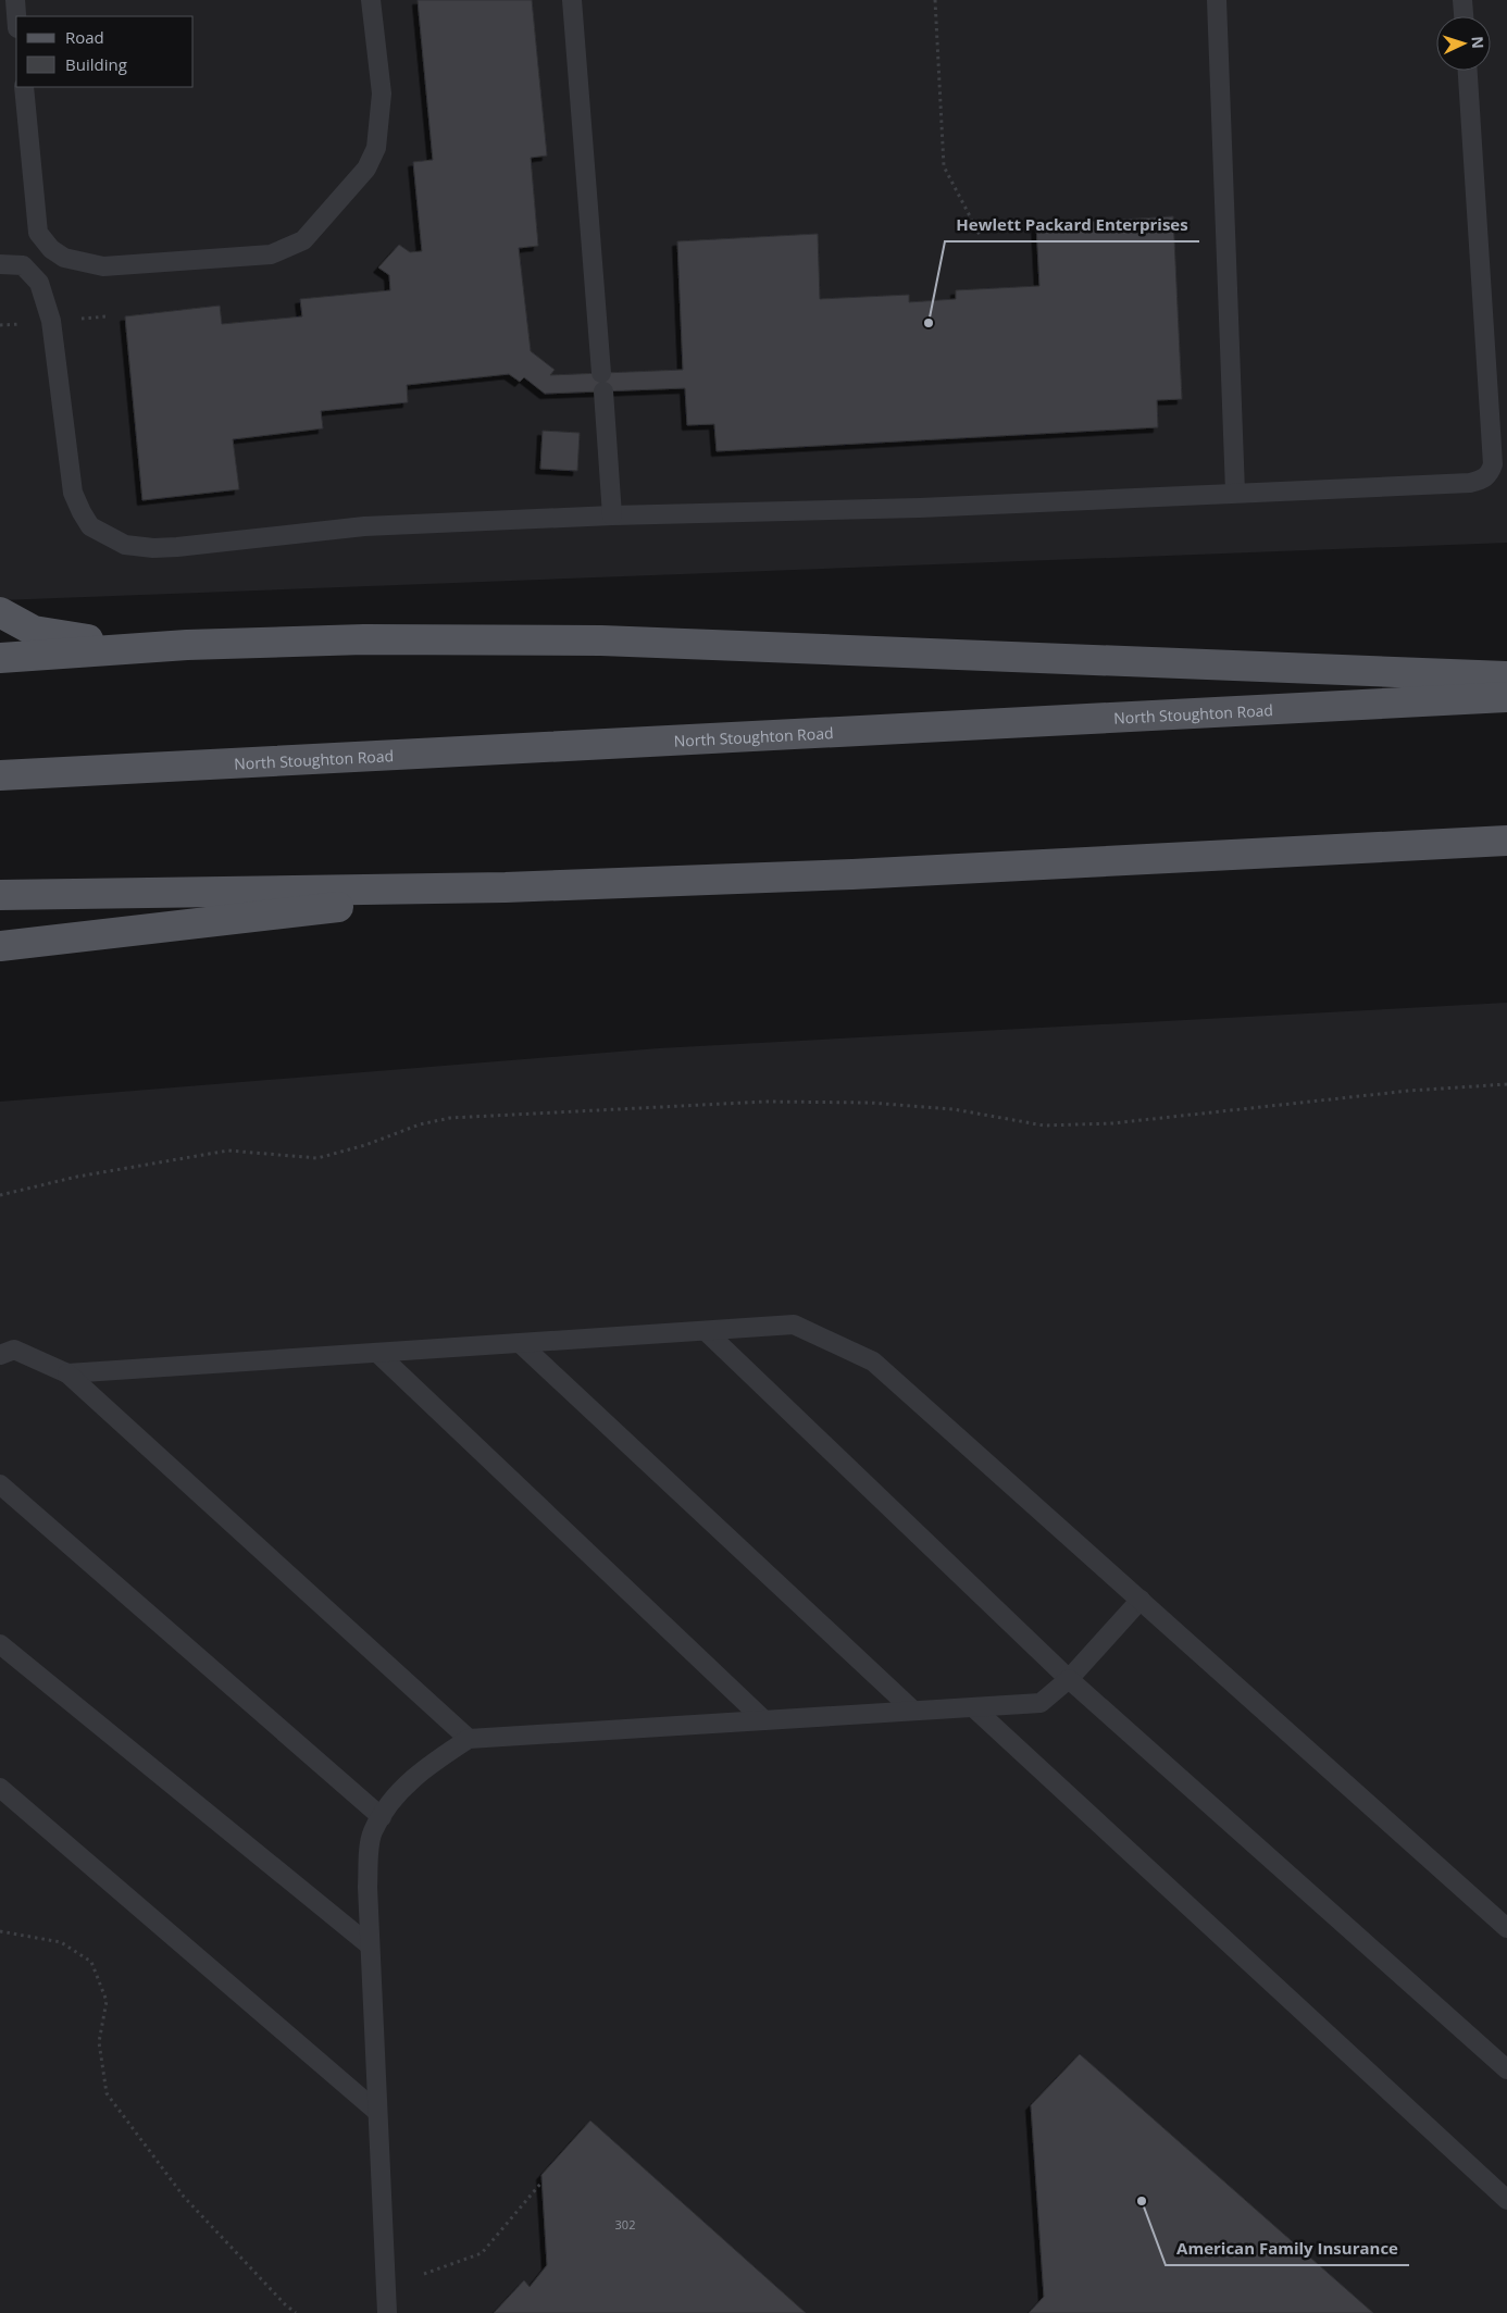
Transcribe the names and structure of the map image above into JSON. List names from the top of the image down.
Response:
{
  "streets": {
    "main road": ["North Stoughton Road"]
  },
  "places": ["Hewlett Packard Enterprises", "American Family Insurance"],
  "house_numbers": ["302"],
  "legend": ["Road", "Building"],
  "north": "right"
}
